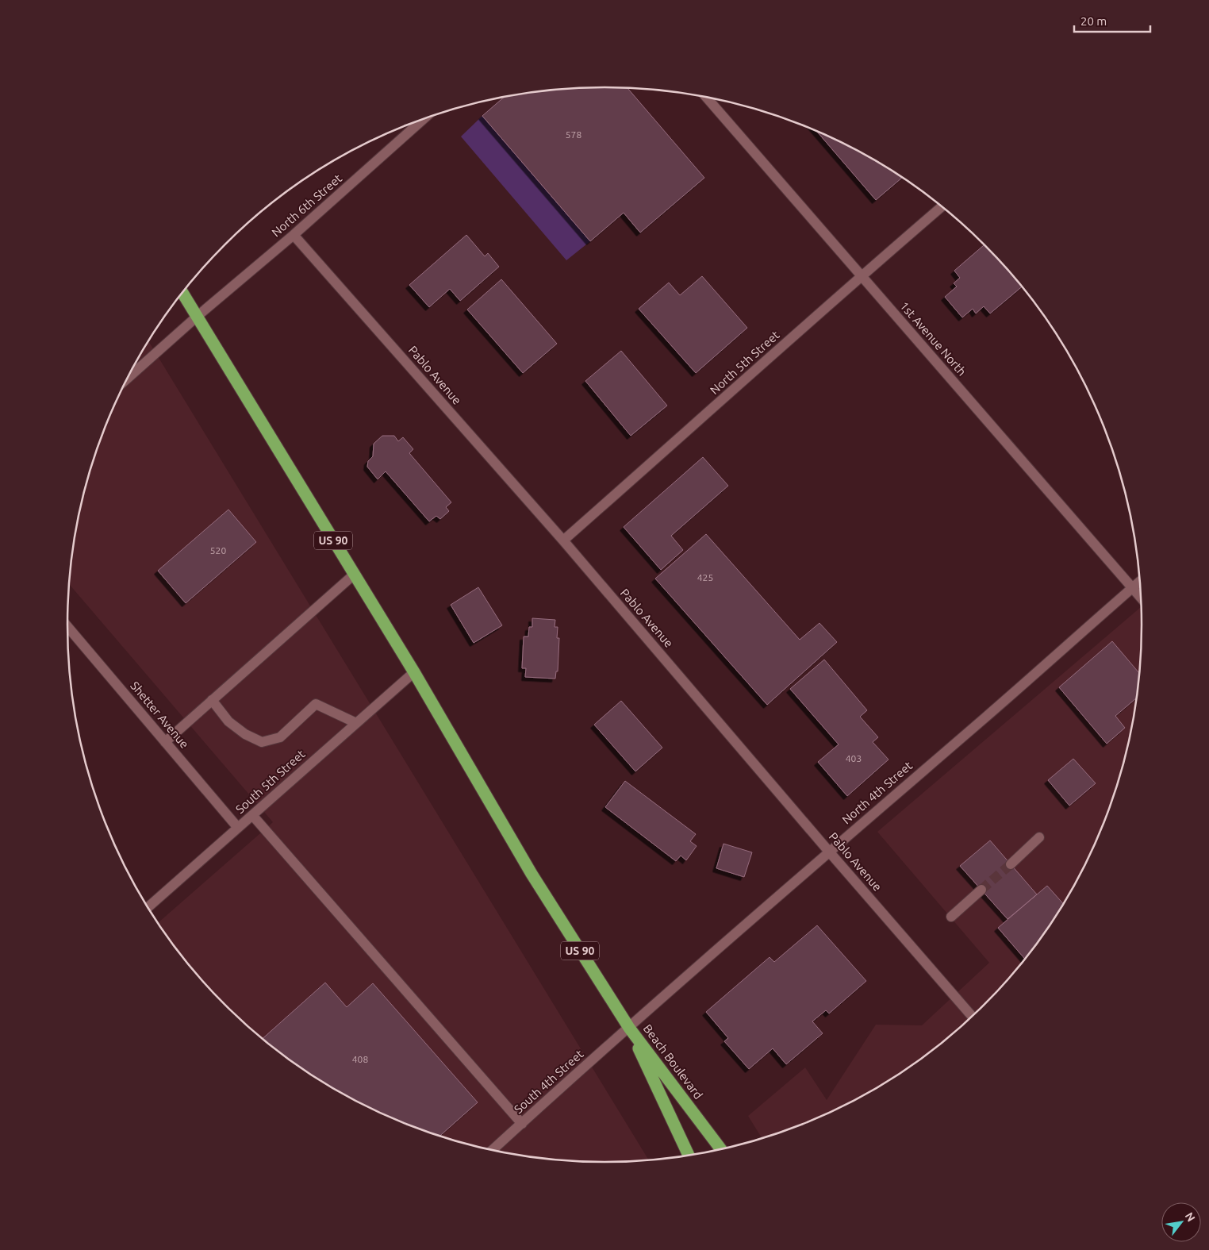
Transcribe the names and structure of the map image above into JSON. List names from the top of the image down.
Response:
{
  "streets": {
    "highway": ["US 90", "Beach Boulevard"],
    "street": [
      "North 6th Street",
      "1st Avenue North",
      "North 5th Street",
      "Pablo Avenue",
      "Shetter Avenue",
      "South 5th Street",
      "North 4th Street",
      "South 4th Street"
    ]
  },
  "crossings": [
    ["North 6th Street", "Pablo Avenue"],
    ["North 6th Street", "US 90"],
    ["1st Avenue North", "North 5th Street"],
    ["1st Avenue North", "North 4th Street"],
    ["North 5th Street", "Pablo Avenue"],
    ["Pablo Avenue", "North 4th Street"],
    ["US 90", "South 5th Street"],
    ["US 90", "North 4th Street"],
    ["US 90", "Beach Boulevard"],
    ["US 90", "South 4th Street"],
    ["Shetter Avenue", "South 5th Street"],
    ["North 4th Street", "Beach Boulevard"],
    ["North 4th Street", "South 4th Street"],
    ["Beach Boulevard", "South 4th Street"]
  ],
  "house_numbers": [
    "578",
    "520",
    "425",
    "403",
    "408"
  ],
  "scale_bar": "20 m",
  "north": "top right"
}
